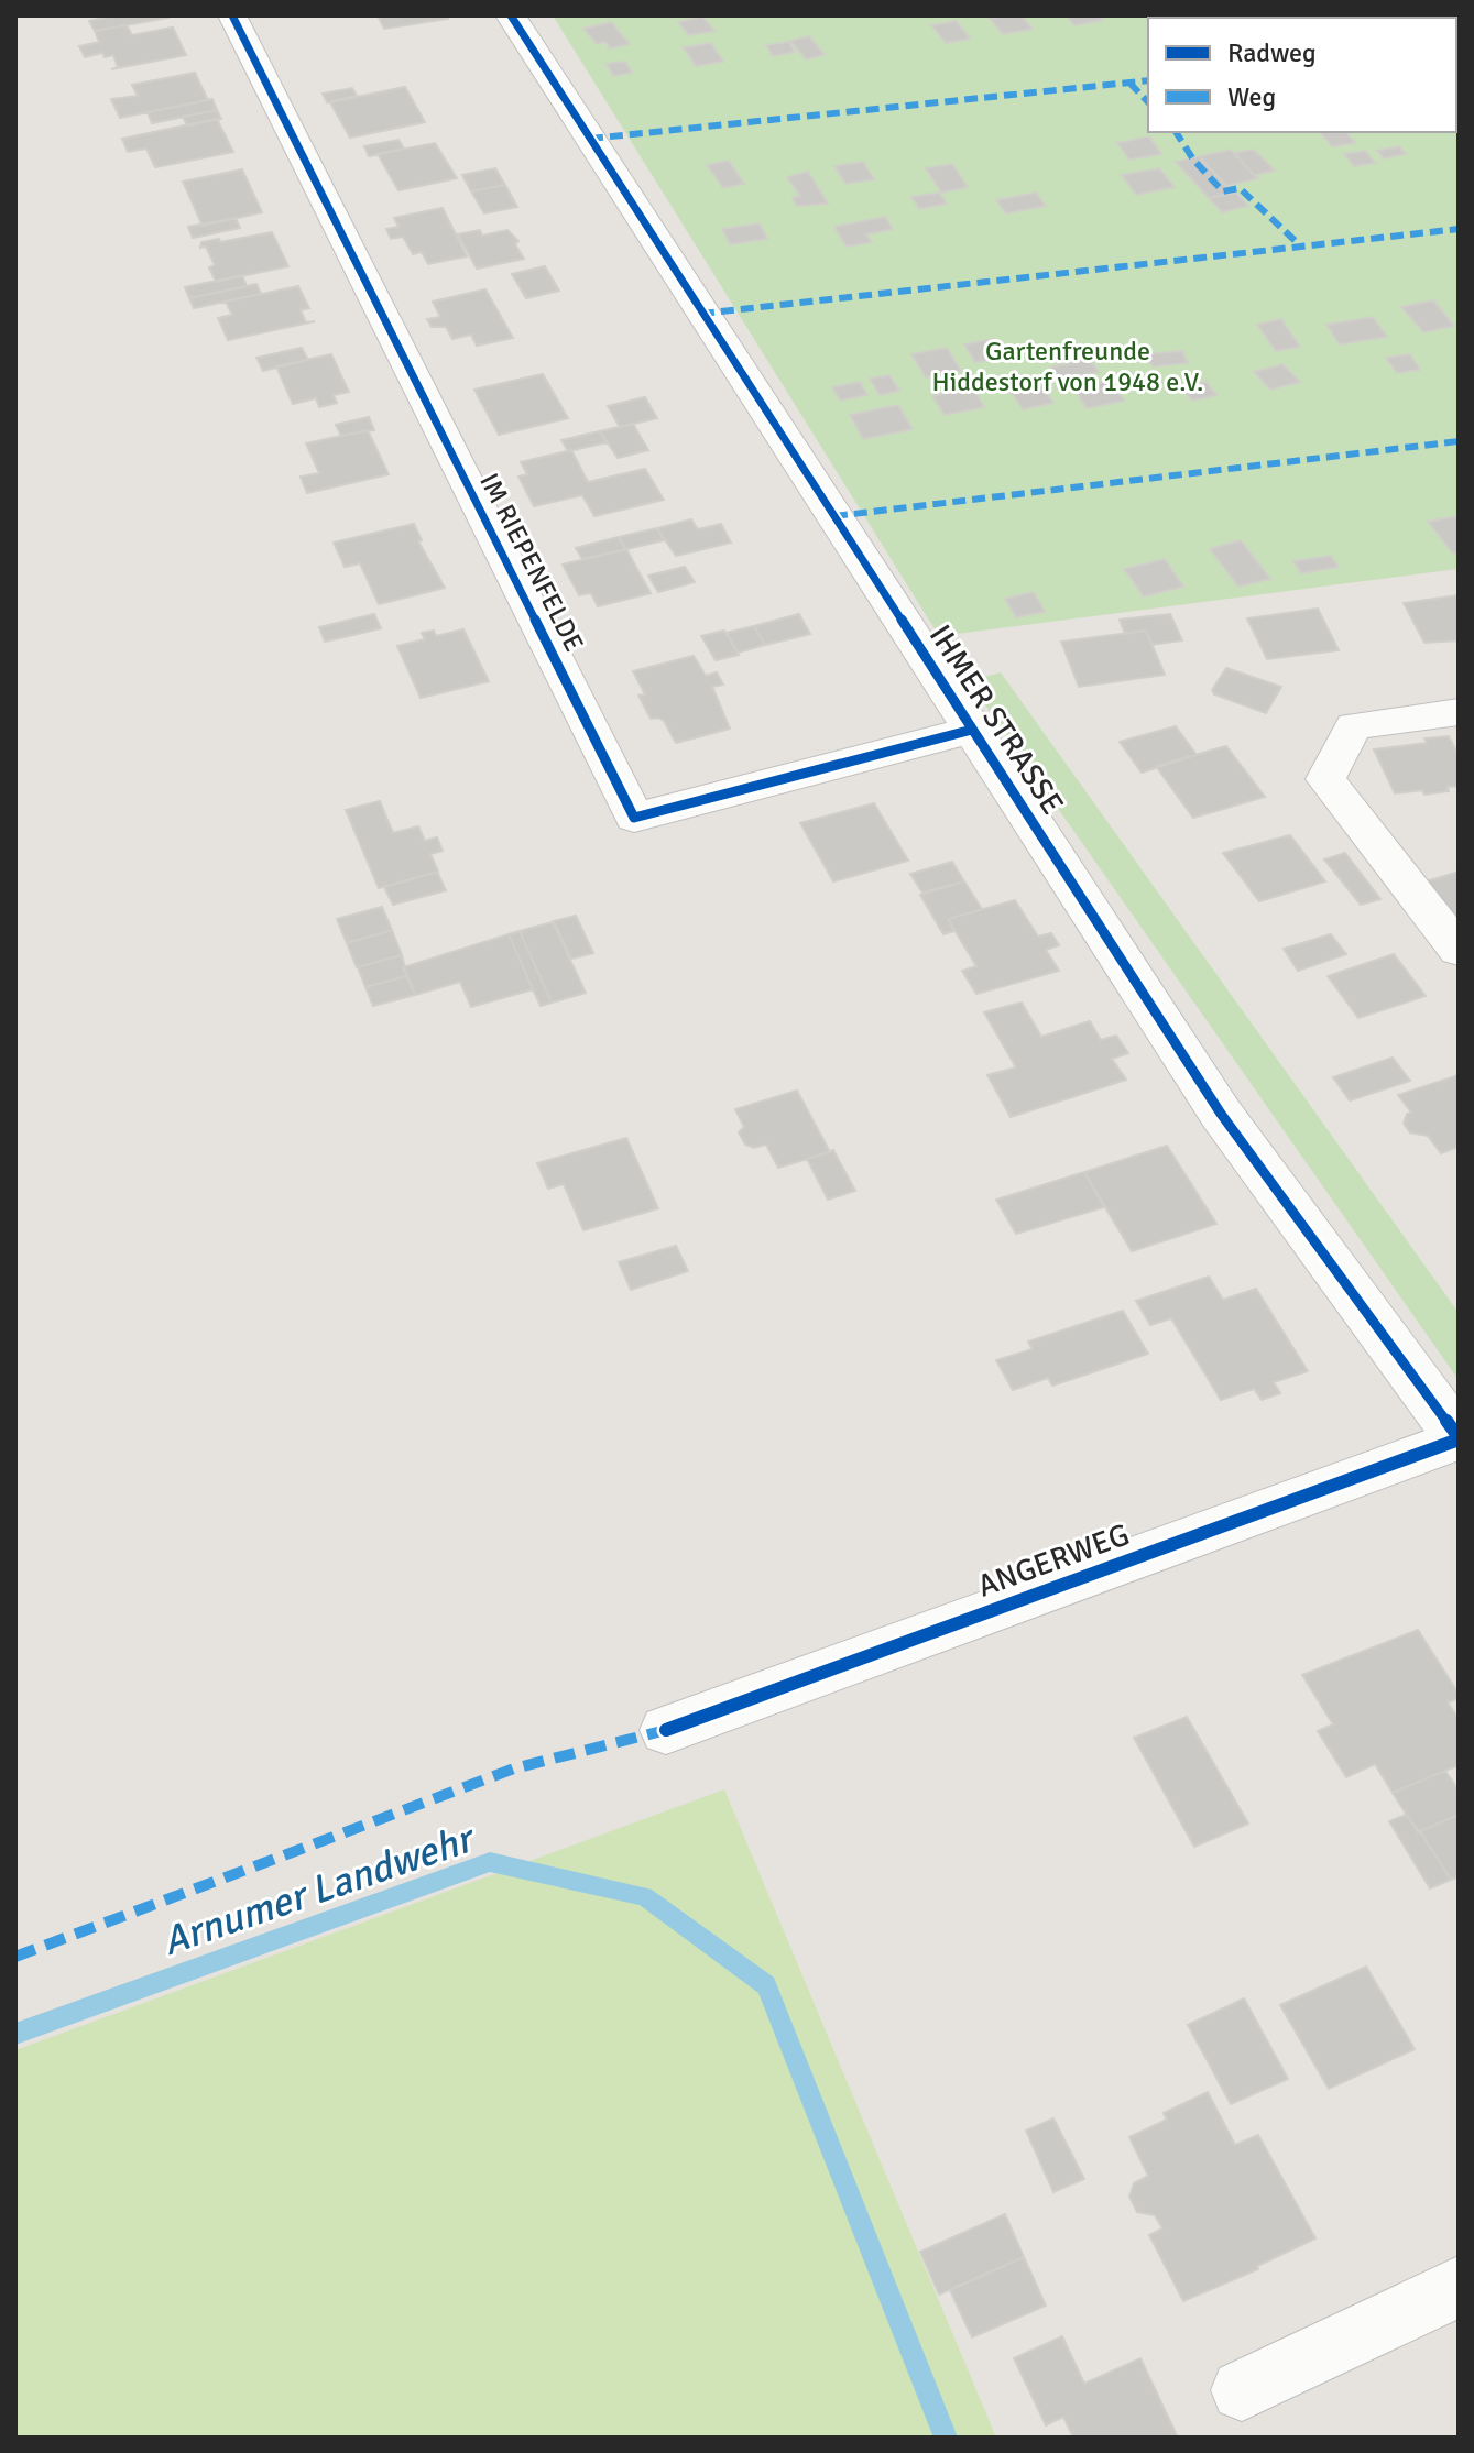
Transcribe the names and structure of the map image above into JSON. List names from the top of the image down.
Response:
{
  "streets": {
    "street": ["IM RIEPENFELDE", "IHMER STRASSE", "ANGERWEG"]
  },
  "crossings": [
    ["IM RIEPENFELDE", "IHMER STRASSE"],
    ["IHMER STRASSE", "ANGERWEG"]
  ],
  "water": ["Arnumer Landwehr"],
  "parks": ["Gartenfreunde Hiddestorf von 1948 e.V."],
  "legend": ["Radweg", "Weg"]
}
